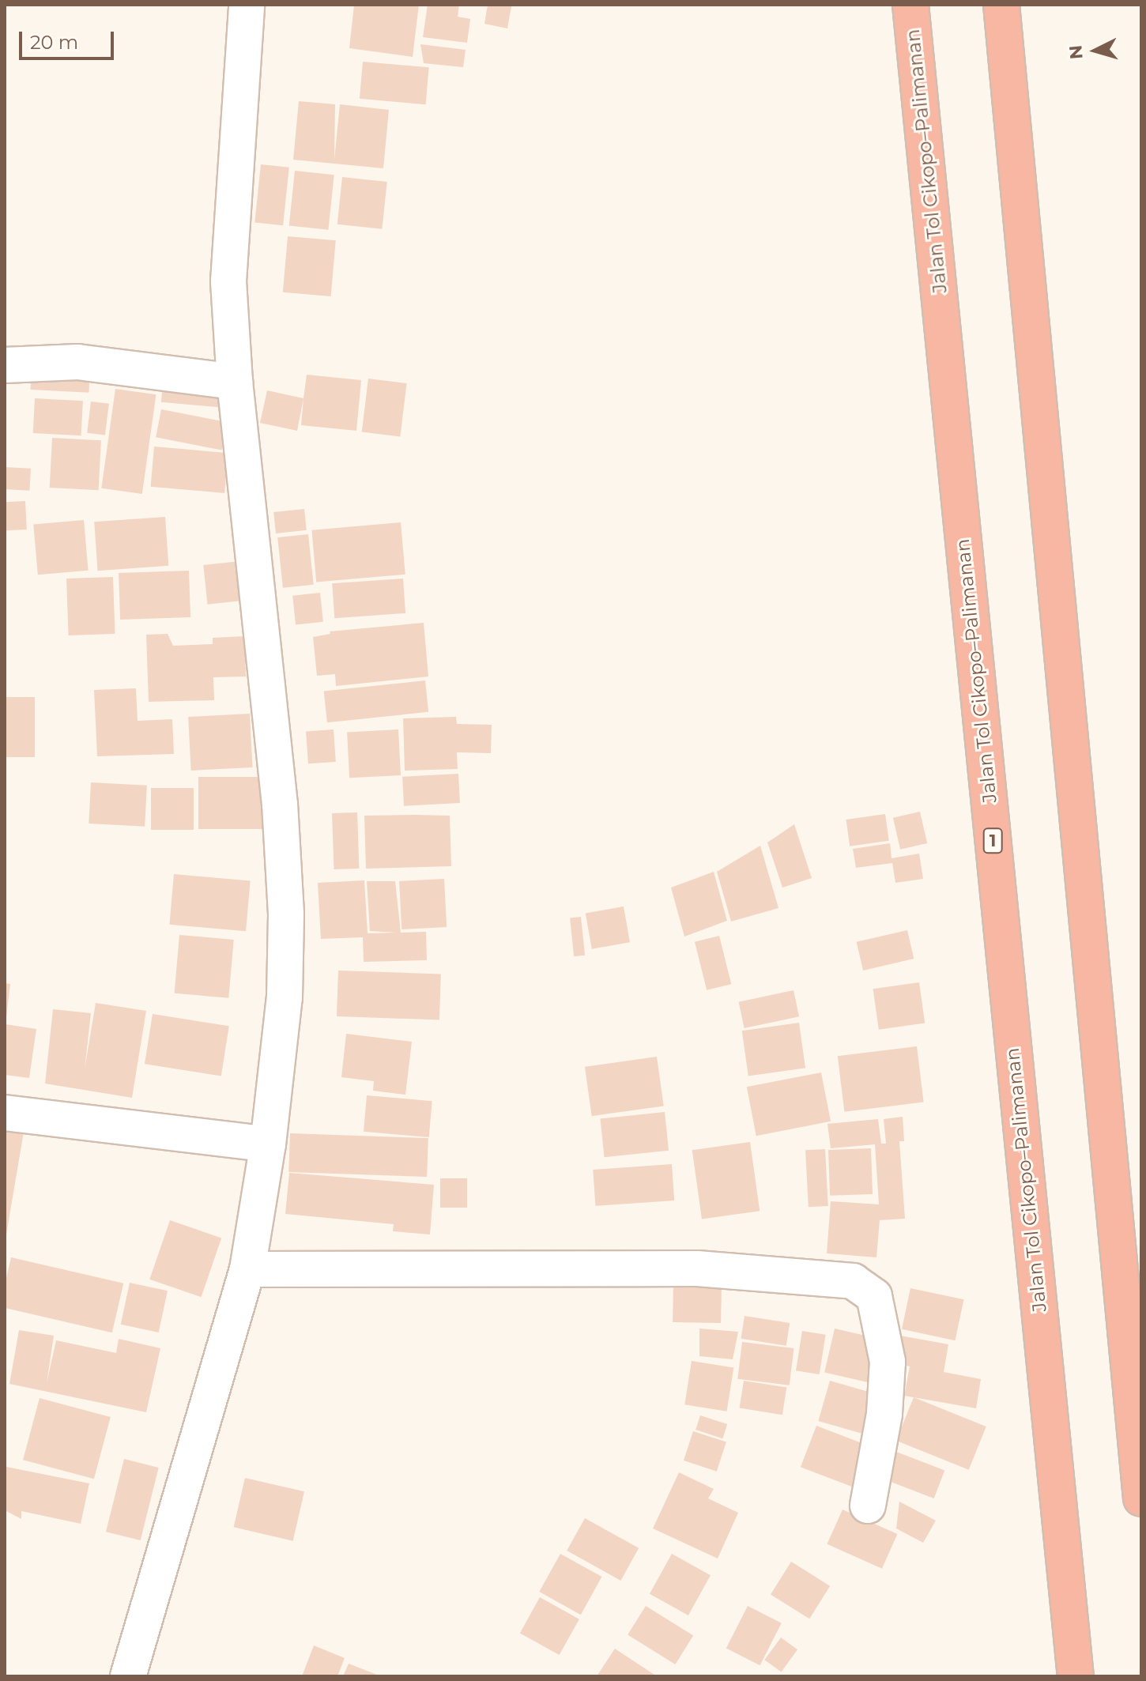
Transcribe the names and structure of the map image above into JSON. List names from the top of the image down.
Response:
{
  "streets": {
    "highway": ["Jalan Tol Cikopo–Palimanan", "1"]
  },
  "scale_bar": "20 m",
  "north": "left"
}
